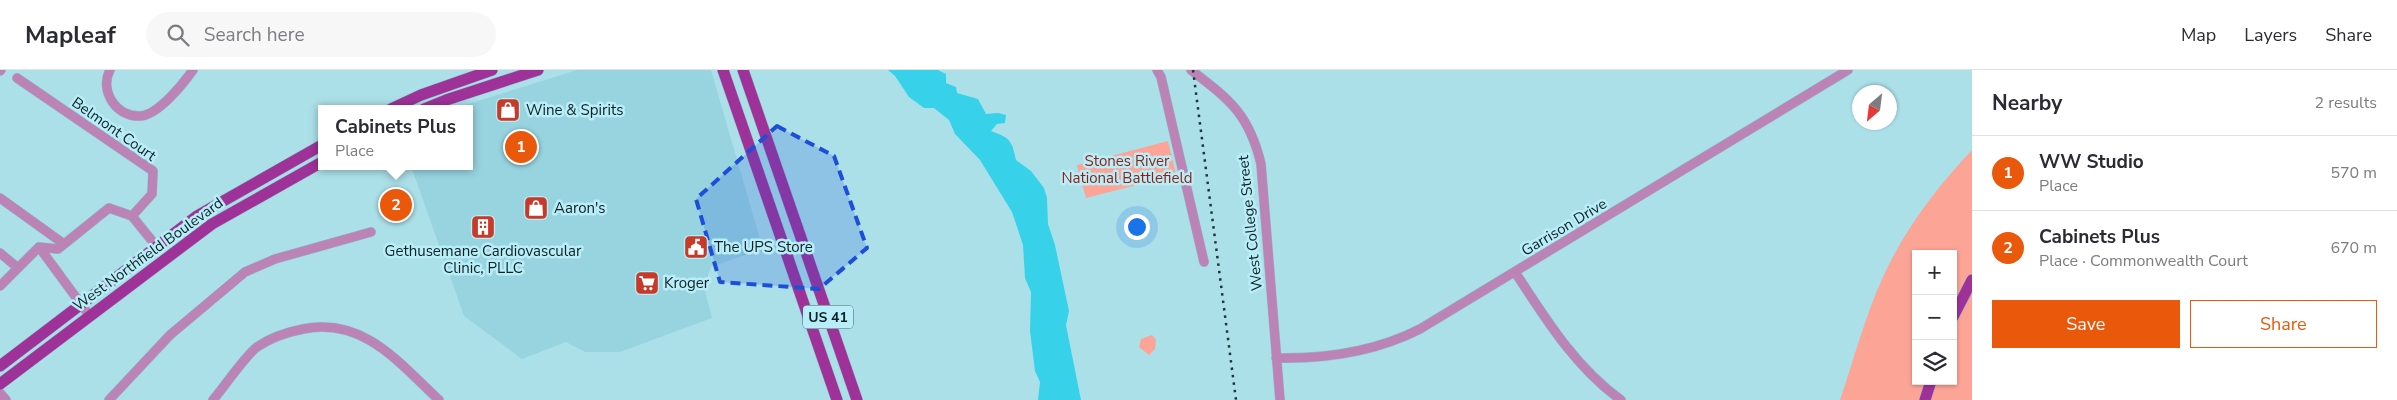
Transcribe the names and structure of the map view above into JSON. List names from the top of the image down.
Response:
{
  "streets": {
    "main road": ["West Northfield Boulevard", "US 41"],
    "street": ["Belmont Court", "West College Street", "Garrison Drive"]
  },
  "crossings": [
    ["West College Street", "Garrison Drive"]
  ],
  "parks": ["Stones River National Battlefield"],
  "places": {
    "shop": ["Wine & Spirits", "Aaron's"],
    "building": ["Gethusemane Cardiovascular Clinic, PLLC"],
    "public building": ["The UPS Store"],
    "supermarket": ["Kroger"]
  },
  "north": "bottom left",
  "page": {
    "header": "Mapleaf",
    "search": "Search here",
    "nav": ["Map", "Layers", "Share"],
    "heading": ["Nearby", "2 results"],
    "popup": ["Cabinets Plus", "Place"],
    "pins": ["1", "2"],
    "list": [
      {
        "mark": "1",
        "name": "WW Studio",
        "note": "Place",
        "value": "570 m"
      },
      {
        "mark": "2",
        "name": "Cabinets Plus",
        "note": "Place · Commonwealth Court",
        "value": "670 m"
      }
    ],
    "map_buttons": ["+", "−"],
    "buttons": ["Save", "Share"]
  }
}
